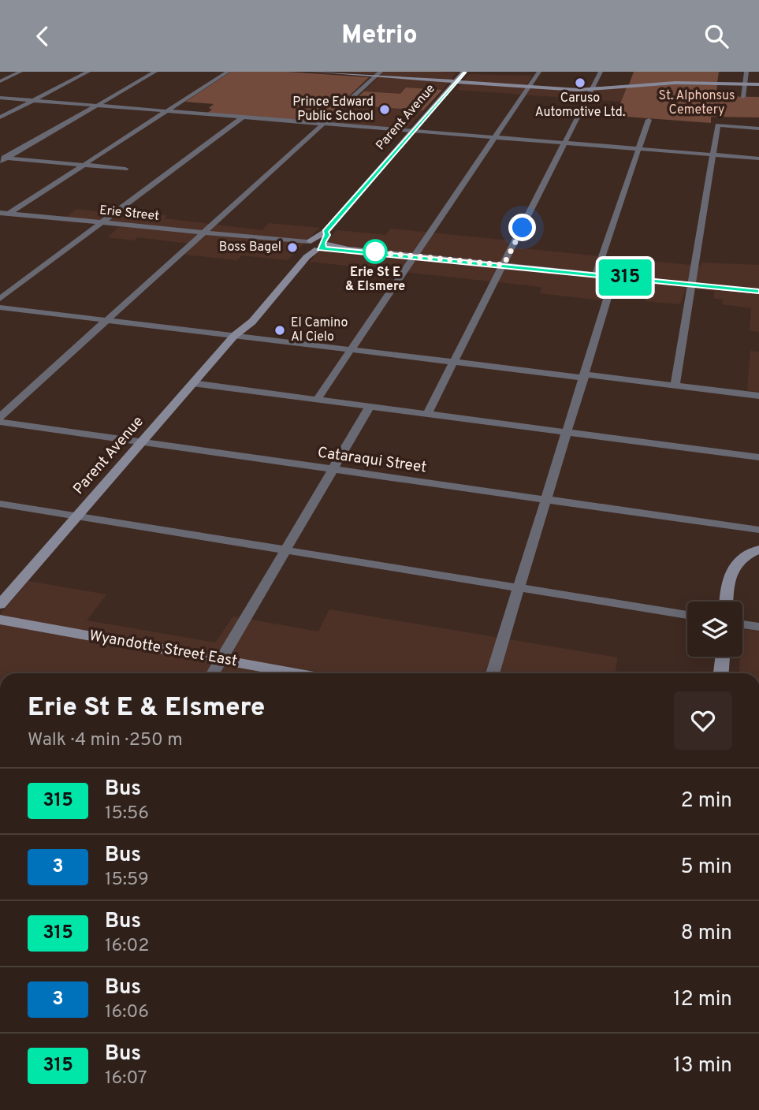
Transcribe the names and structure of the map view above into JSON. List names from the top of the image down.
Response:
{
  "streets": {
    "street": [
      "Parent Avenue",
      "Erie Street",
      "Cataraqui Street",
      "Wyandotte Street East"
    ]
  },
  "crossings": [
    ["Parent Avenue", "Erie Street"],
    ["Parent Avenue", "Cataraqui Street"]
  ],
  "parks": ["St. Alphonsus Cemetery"],
  "places": [
    "Caruso Automotive Ltd.",
    "Prince Edward Public School",
    "Boss Bagel",
    "Erie St E & Elsmere",
    "El Camino Al Cielo"
  ],
  "lines": ["bus line 315"],
  "page": {
    "header": "Metrio",
    "on_map": "315",
    "heading": ["Erie St E & Elsmere", "Walk · 4 min · 250 m"],
    "list": [
      {
        "mark": "315",
        "name": "Bus",
        "note": "15:56",
        "value": "2 min"
      },
      {
        "mark": "3",
        "name": "Bus",
        "note": "15:59",
        "value": "5 min"
      },
      {
        "mark": "315",
        "name": "Bus",
        "note": "16:02",
        "value": "8 min"
      },
      {
        "mark": "3",
        "name": "Bus",
        "note": "16:06",
        "value": "12 min"
      },
      {
        "mark": "315",
        "name": "Bus",
        "note": "16:07",
        "value": "13 min"
      }
    ]
  }
}
